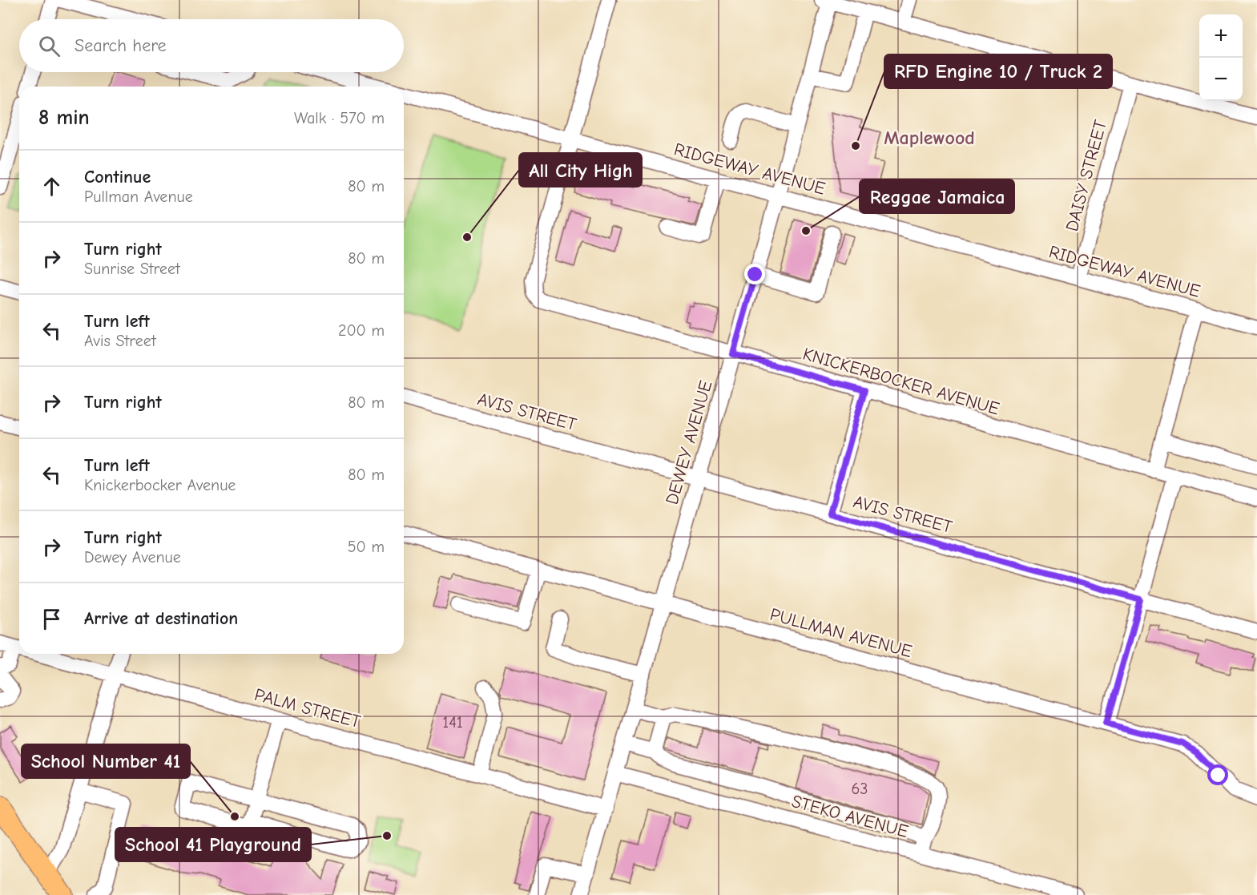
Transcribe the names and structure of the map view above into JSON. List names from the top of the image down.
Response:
{
  "streets": {
    "street": [
      "RIDGEWAY AVENUE",
      "DAISY STREET",
      "KNICKERBOCKER AVENUE",
      "AVIS STREET",
      "DEWEY AVENUE",
      "PULLMAN AVENUE",
      "PALM STREET",
      "STEKO AVENUE"
    ]
  },
  "crossings": [
    ["RIDGEWAY AVENUE", "DAISY STREET"],
    ["RIDGEWAY AVENUE", "KNICKERBOCKER AVENUE"],
    ["RIDGEWAY AVENUE", "DEWEY AVENUE"],
    ["KNICKERBOCKER AVENUE", "DEWEY AVENUE"],
    ["AVIS STREET", "DEWEY AVENUE"],
    ["DEWEY AVENUE", "PULLMAN AVENUE"],
    ["DEWEY AVENUE", "PALM STREET"],
    ["DEWEY AVENUE", "STEKO AVENUE"]
  ],
  "districts": ["Maplewood"],
  "places": [
    "RFD Engine 10 / Truck 2",
    "Reggae Jamaica",
    "All City High",
    "School Number 41",
    "School 41 Playground"
  ],
  "house_numbers": ["141", "63"],
  "page": {
    "map_buttons": ["+", "−"],
    "search": "Search here",
    "heading": ["8 min", "Walk · 570 m"],
    "list": [
      ["Continue", "Pullman Avenue", "80 m"],
      ["Turn right", "Sunrise Street", "80 m"],
      ["Turn left", "Avis Street", "200 m"],
      ["Turn right", "80 m"],
      ["Turn left", "Knickerbocker Avenue", "80 m"],
      ["Turn right", "Dewey Avenue", "50 m"],
      "Arrive at destination"
    ]
  }
}
